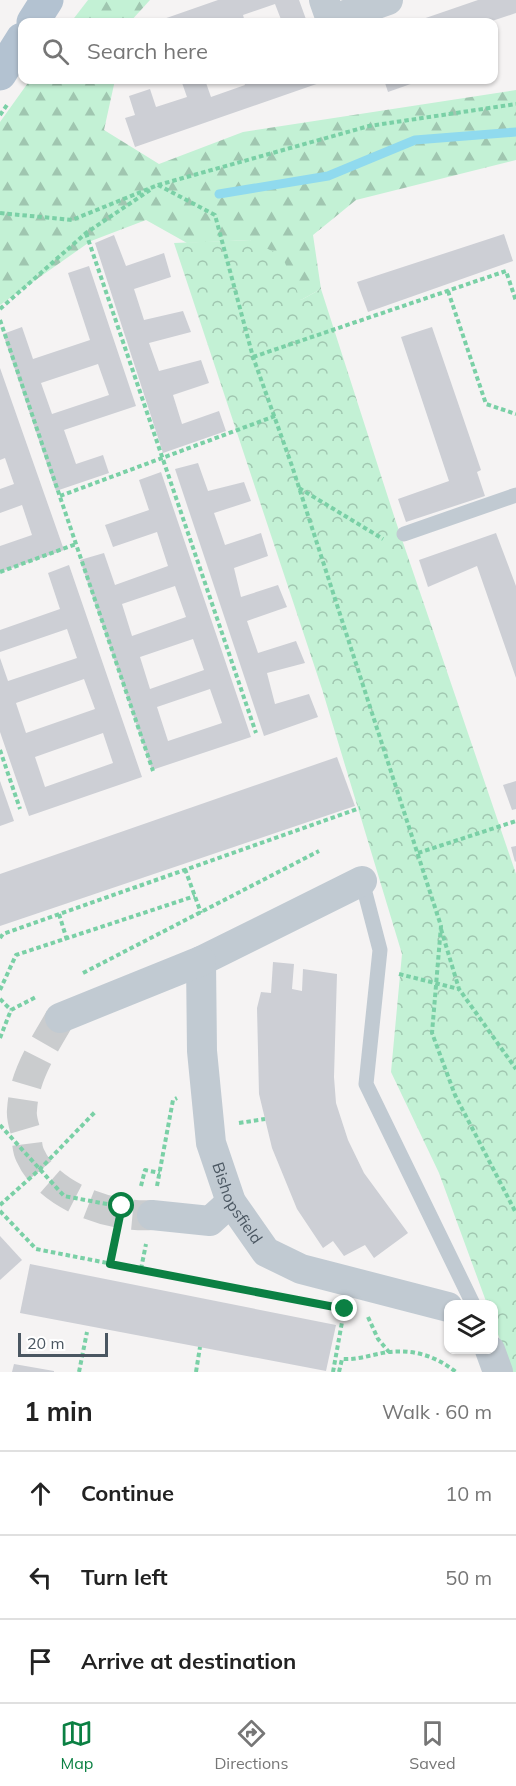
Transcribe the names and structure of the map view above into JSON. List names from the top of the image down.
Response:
{
  "streets": {
    "street": ["Bishopsfield"]
  },
  "scale_bar": "20 m",
  "page": {
    "search": "Search here",
    "scale": "20 m",
    "heading": ["1 min", "Walk · 60 m"],
    "list": [
      ["Continue", "10 m"],
      ["Turn left", "50 m"],
      "Arrive at destination"
    ],
    "nav": ["Map", "Directions", "Saved"]
  }
}
